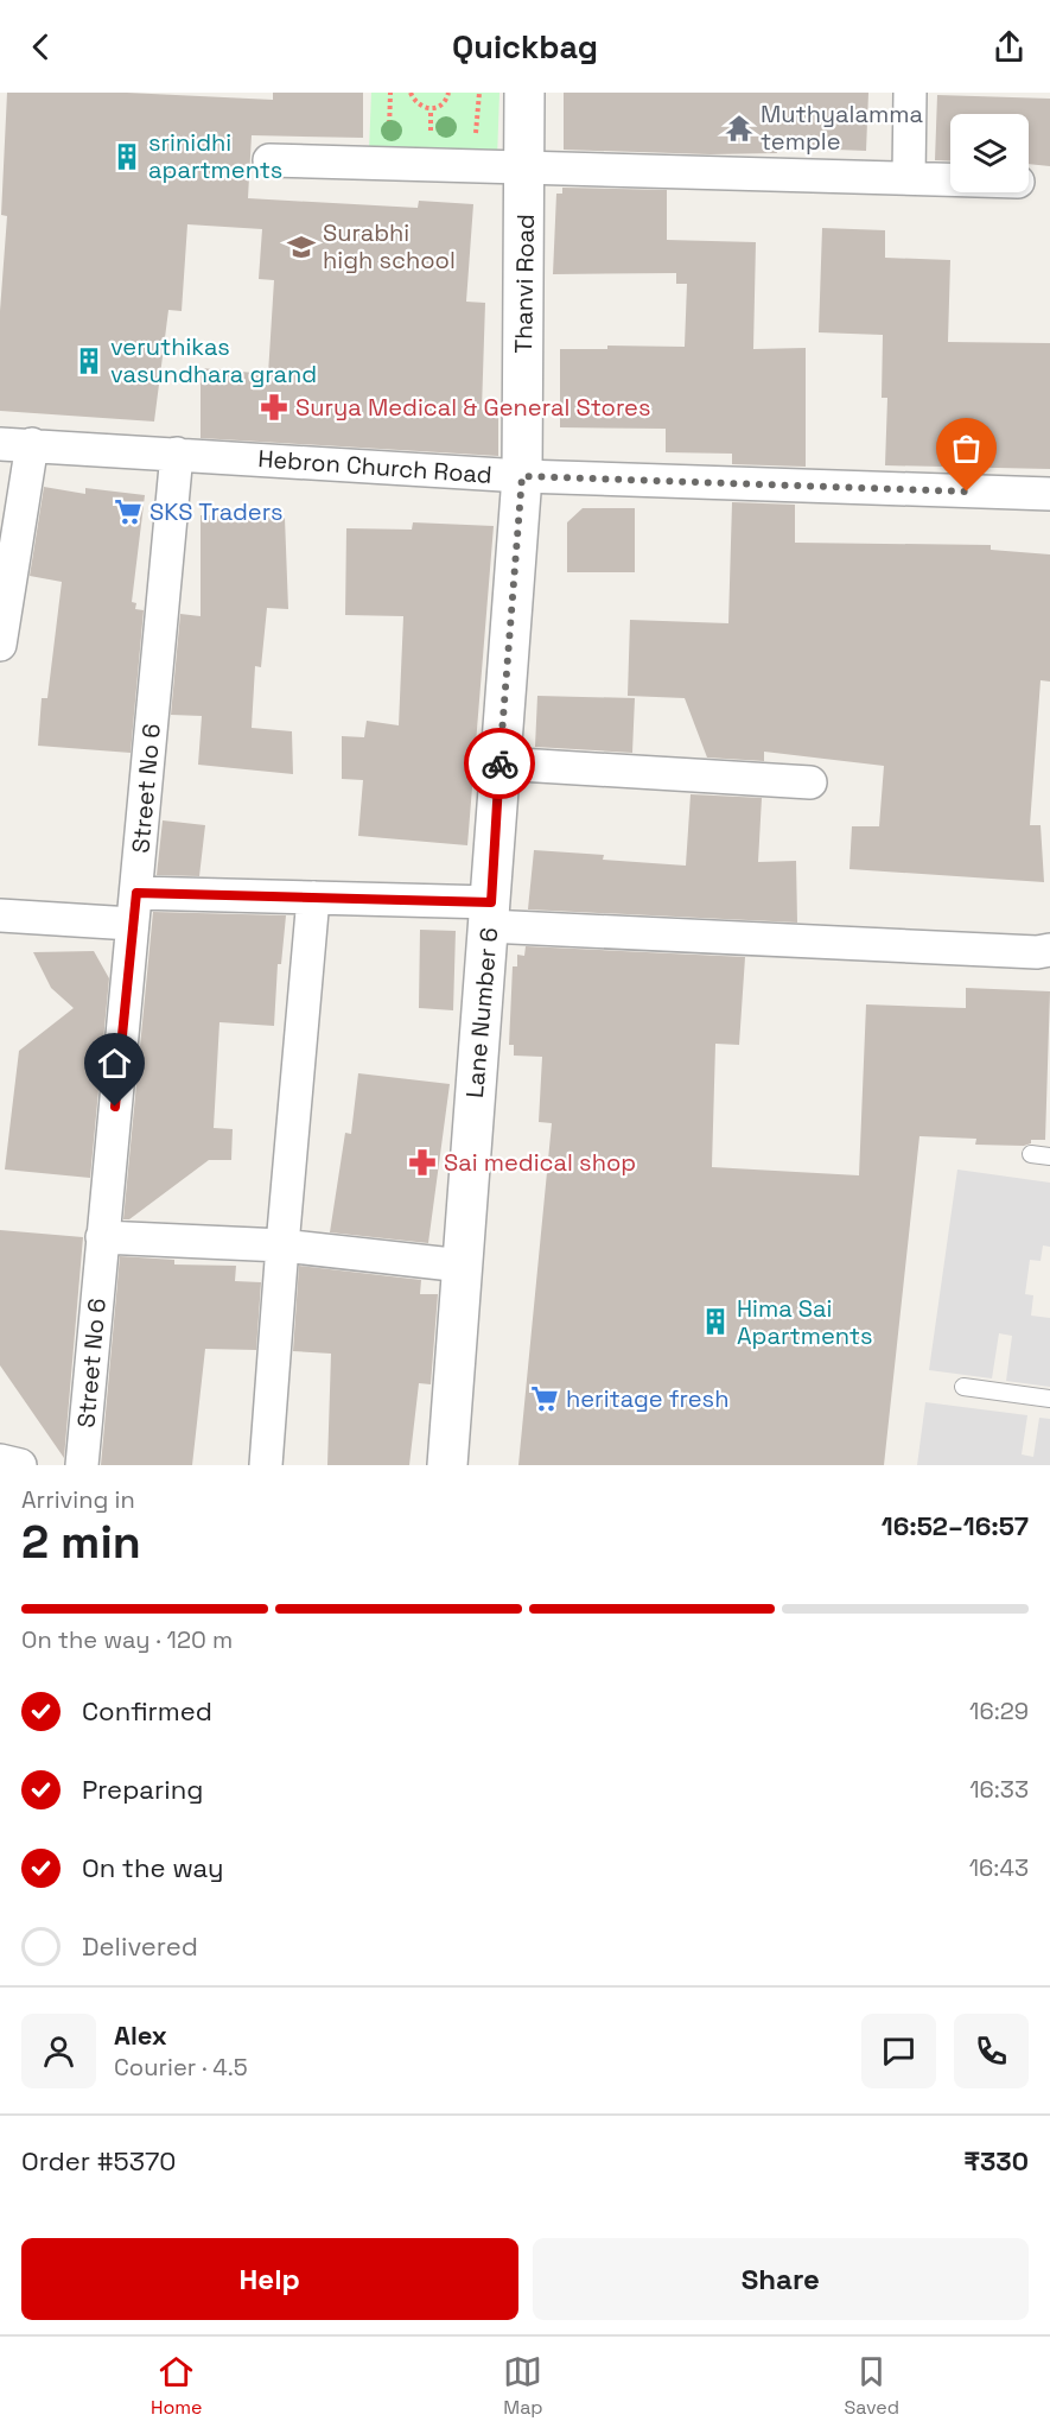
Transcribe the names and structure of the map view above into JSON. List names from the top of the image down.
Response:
{
  "streets": {
    "street": [
      "Thanvi Road",
      "Hebron Church Road",
      "Street No 6",
      "Lane Number 6"
    ]
  },
  "crossings": [
    ["Thanvi Road", "Hebron Church Road"],
    ["Thanvi Road", "Lane Number 6"],
    ["Hebron Church Road", "Street No 6"],
    ["Hebron Church Road", "Lane Number 6"]
  ],
  "places": {
    "temple": ["Muthyalamma temple"],
    "building": ["srinidhi apartments", "veruthikas vasundhara grand", "Hima Sai Apartments"],
    "school or university": ["Surabhi high school"],
    "pharmacy": ["Surya Medical & General Stores", "Sai medical shop"],
    "supermarket": ["SKS Traders", "heritage fresh"]
  },
  "page": {
    "header": "Quickbag",
    "heading": ["2 min", "Arriving in", "16:52–16:57"],
    "panel": [
      "Alex",
      "Courier · 4.5",
      "Order #5370",
      "₹330"
    ],
    "bar": "On the way · 120 m",
    "list": [
      ["Confirmed", "16:29"],
      ["Preparing", "16:33"],
      ["On the way", "16:43"],
      "Delivered"
    ],
    "buttons": ["Help", "Share"],
    "tabs": ["Home", "Map", "Saved"]
  }
}
